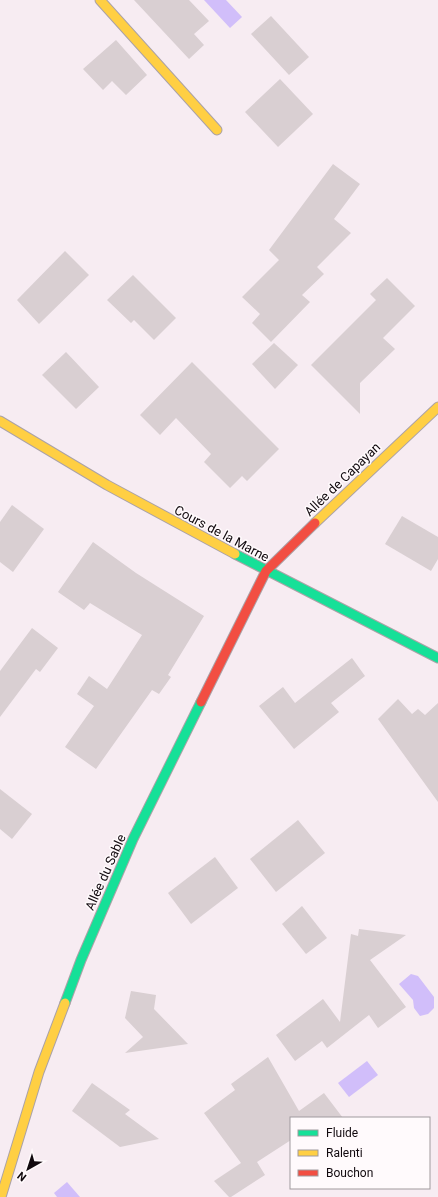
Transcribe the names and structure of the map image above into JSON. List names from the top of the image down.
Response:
{
  "streets": {
    "street": ["Allée de Capayan", "Cours de la Marne", "Allée du Sable"]
  },
  "crossings": [
    ["Allée de Capayan", "Cours de la Marne"],
    ["Allée de Capayan", "Allée du Sable"],
    ["Cours de la Marne", "Allée du Sable"]
  ],
  "legend": ["Fluide", "Ralenti", "Bouchon"],
  "north": "bottom left"
}
